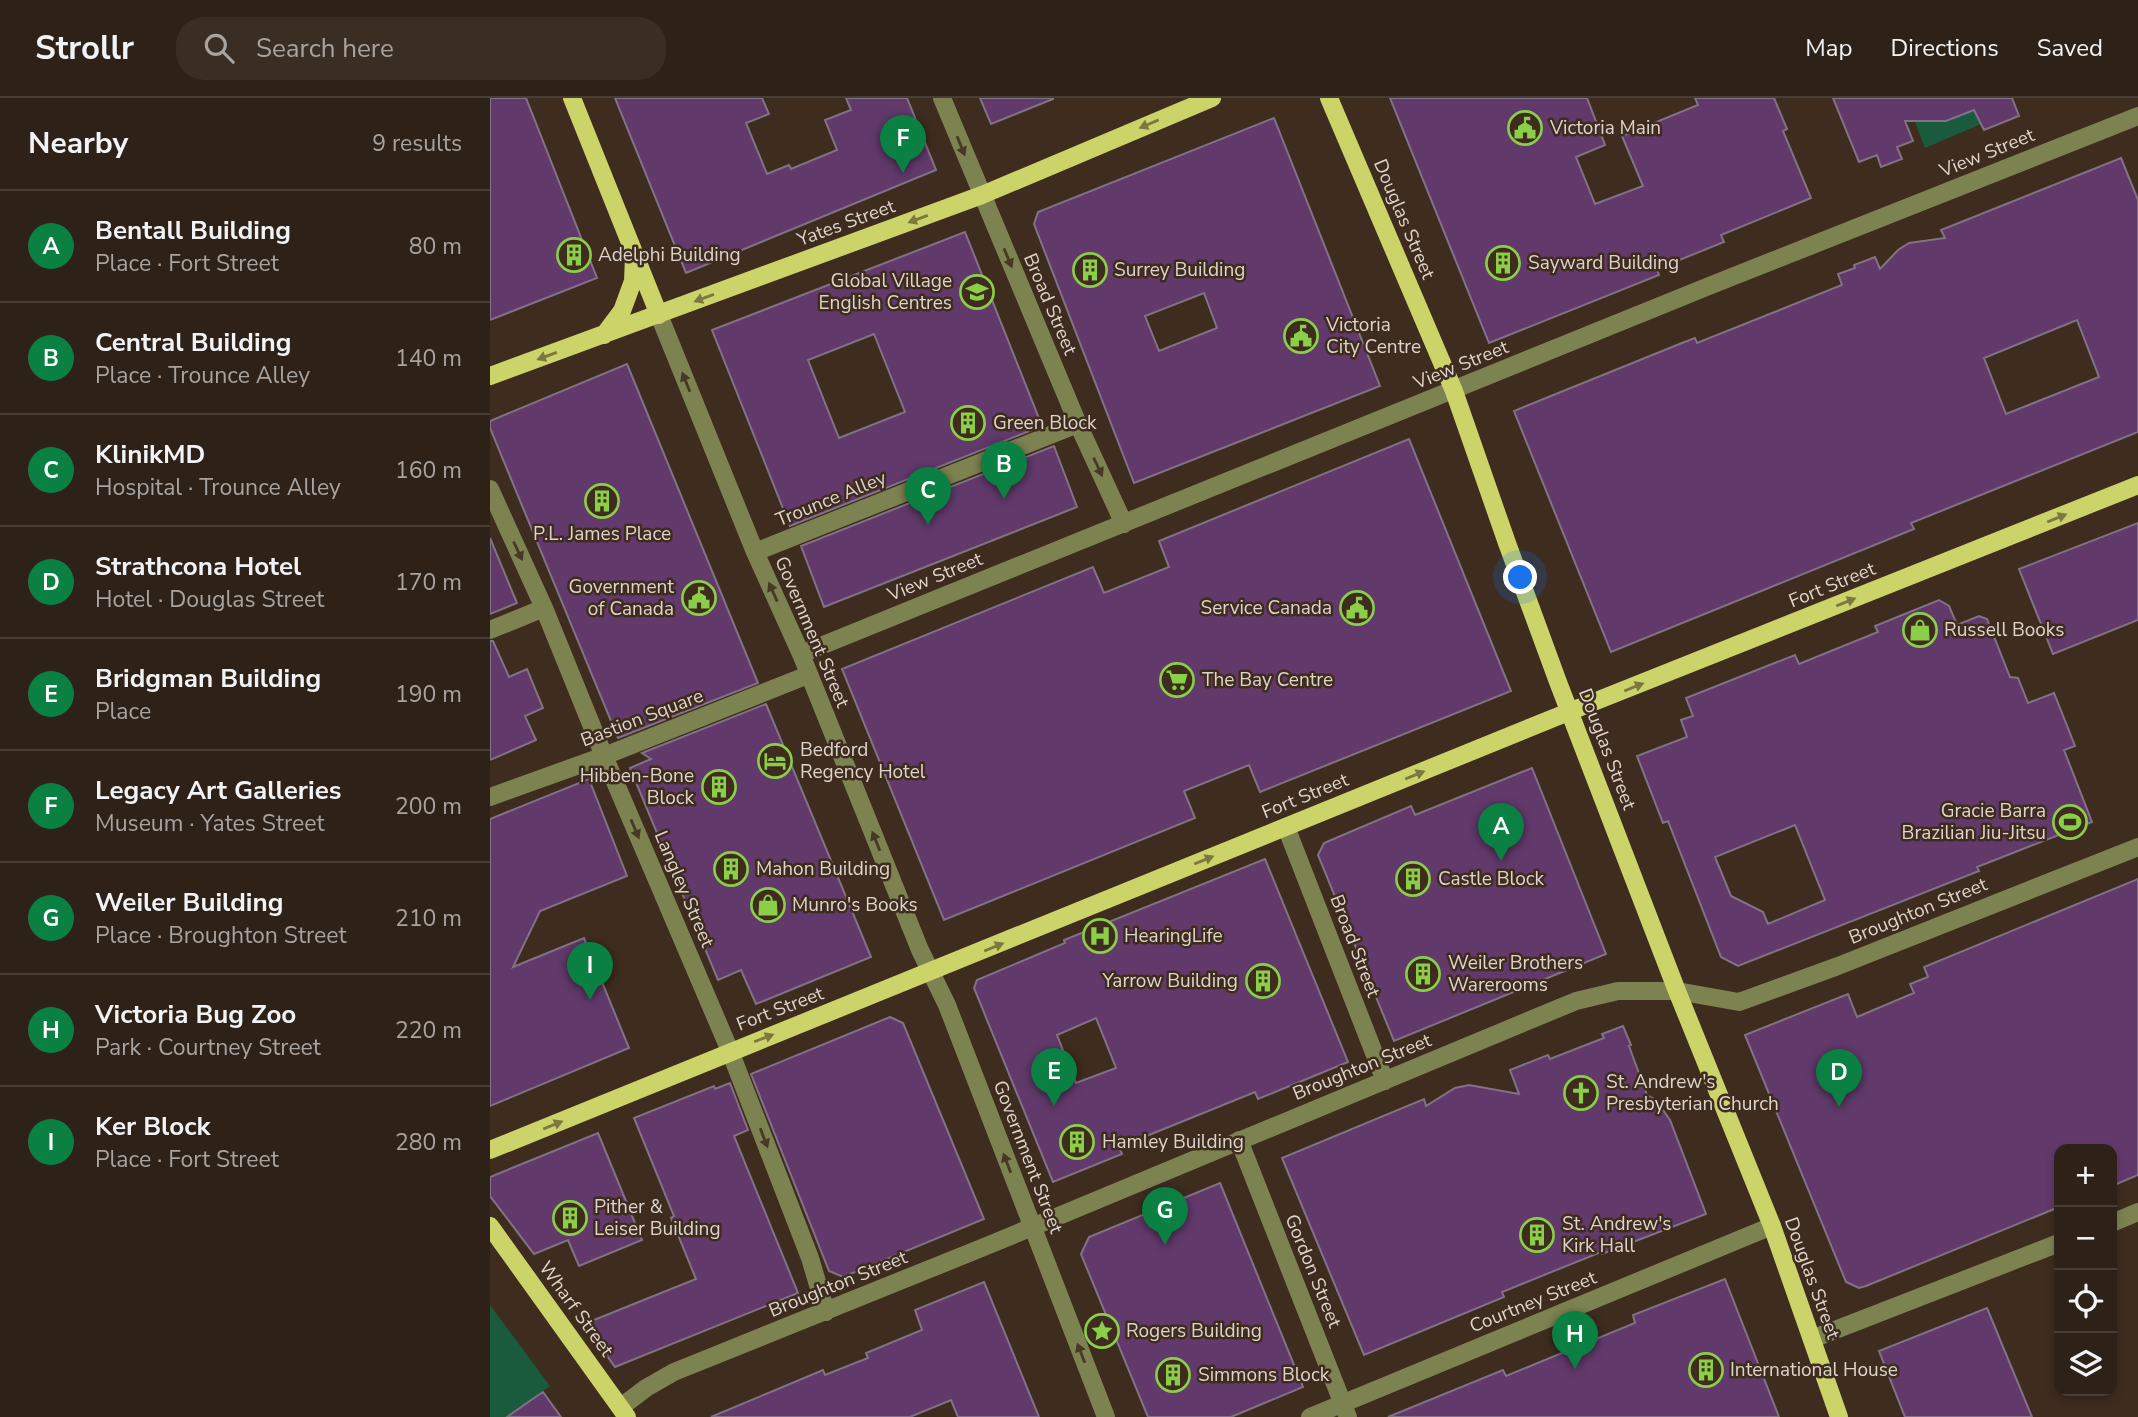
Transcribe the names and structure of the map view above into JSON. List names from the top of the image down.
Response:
{
  "streets": {
    "main road": [
      "Douglas Street",
      "Yates Street",
      "Fort Street",
      "Government Street",
      "Wharf Street"
    ],
    "street": [
      "View Street",
      "Broad Street",
      "Trounce Alley",
      "Bastion Square",
      "Langley Street",
      "Broughton Street",
      "Gordon Street",
      "Courtney Street"
    ]
  },
  "crossings": [
    ["View Street", "Douglas Street"],
    ["View Street", "Broad Street"],
    ["View Street", "Government Street"],
    ["Douglas Street", "Fort Street"],
    ["Douglas Street", "Broughton Street"],
    ["Douglas Street", "Courtney Street"],
    ["Yates Street", "Broad Street"],
    ["Yates Street", "Government Street"],
    ["Broad Street", "Trounce Alley"],
    ["Broad Street", "Fort Street"],
    ["Broad Street", "Broughton Street"],
    ["Trounce Alley", "Government Street"],
    ["Fort Street", "Government Street"],
    ["Fort Street", "Langley Street"],
    ["Government Street", "Bastion Square"],
    ["Government Street", "Broughton Street"],
    ["Bastion Square", "Langley Street"],
    ["Langley Street", "Broughton Street"],
    ["Broughton Street", "Gordon Street"],
    ["Broughton Street", "Wharf Street"],
    ["Gordon Street", "Courtney Street"]
  ],
  "one_way": [
    "Yates Street",
    "Broad Street",
    "Fort Street",
    "Government Street",
    "Langley Street"
  ],
  "places": {
    "public building": [
      "Victoria Main",
      "Victoria City Centre",
      "Government of Canada",
      "Service Canada"
    ],
    "building": [
      "Adelphi Building",
      "Sayward Building",
      "Surrey Building",
      "Green Block",
      "P.L. James Place",
      "Hibben-Bone Block",
      "Mahon Building",
      "Castle Block",
      "Weiler Brothers Warerooms",
      "Yarrow Building",
      "Hamley Building",
      "Pither & Leiser Building",
      "St. Andrew's Kirk Hall",
      "International House",
      "Simmons Block"
    ],
    "school or university": ["Global Village English Centres"],
    "shop": ["Russell Books", "Munro's Books"],
    "supermarket": ["The Bay Centre"],
    "hotel": ["Bedford Regency Hotel"],
    "sports": ["Gracie Barra Brazilian Jiu-Jitsu"],
    "hospital": ["HearingLife"],
    "church": ["St. Andrew's Presbyterian Church"],
    "place": ["Rogers Building"]
  },
  "page": {
    "header": "Strollr",
    "search": "Search here",
    "nav": ["Map", "Directions", "Saved"],
    "heading": ["Nearby", "9 results"],
    "pins": [
      "F",
      "B",
      "C",
      "A",
      "I",
      "E",
      "D",
      "G",
      "H"
    ],
    "list": [
      {
        "mark": "A",
        "name": "Bentall Building",
        "note": "Place · Fort Street",
        "value": "80 m"
      },
      {
        "mark": "B",
        "name": "Central Building",
        "note": "Place · Trounce Alley",
        "value": "140 m"
      },
      {
        "mark": "C",
        "name": "KlinikMD",
        "note": "Hospital · Trounce Alley",
        "value": "160 m"
      },
      {
        "mark": "D",
        "name": "Strathcona Hotel",
        "note": "Hotel · Douglas Street",
        "value": "170 m"
      },
      {
        "mark": "E",
        "name": "Bridgman Building",
        "note": "Place",
        "value": "190 m"
      },
      {
        "mark": "F",
        "name": "Legacy Art Galleries",
        "note": "Museum · Yates Street",
        "value": "200 m"
      },
      {
        "mark": "G",
        "name": "Weiler Building",
        "note": "Place · Broughton Street",
        "value": "210 m"
      },
      {
        "mark": "H",
        "name": "Victoria Bug Zoo",
        "note": "Park · Courtney Street",
        "value": "220 m"
      },
      {
        "mark": "I",
        "name": "Ker Block",
        "note": "Place · Fort Street",
        "value": "280 m"
      }
    ],
    "map_buttons": ["+", "−"]
  }
}
